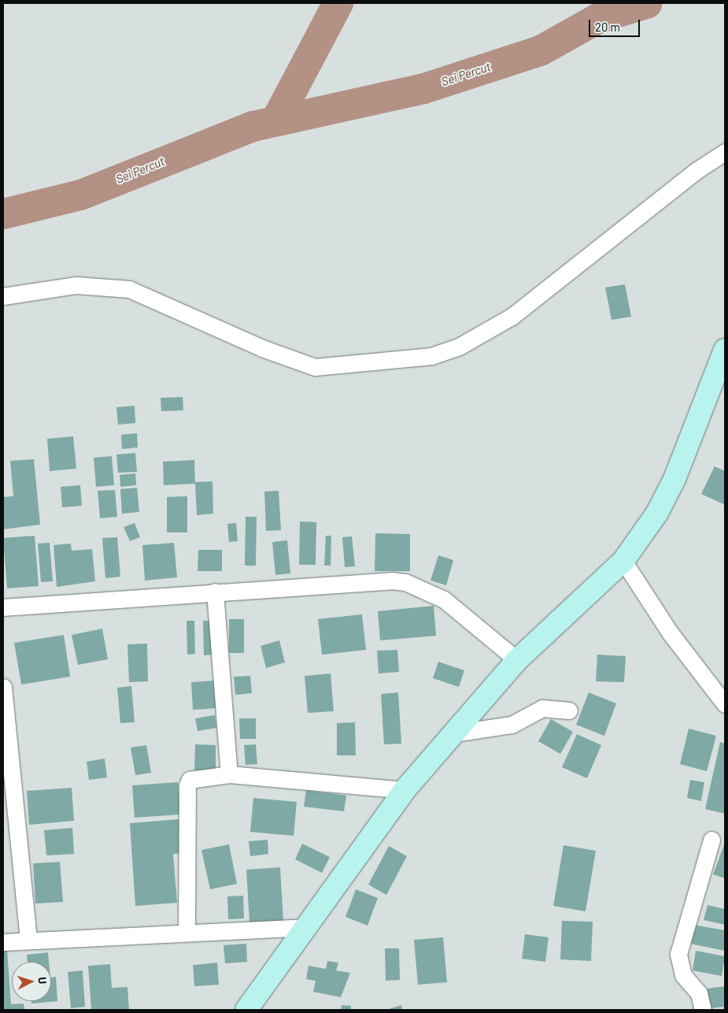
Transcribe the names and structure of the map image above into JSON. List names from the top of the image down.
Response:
{
  "water": ["Sei Percut"],
  "scale_bar": "20 m",
  "north": "right"
}
